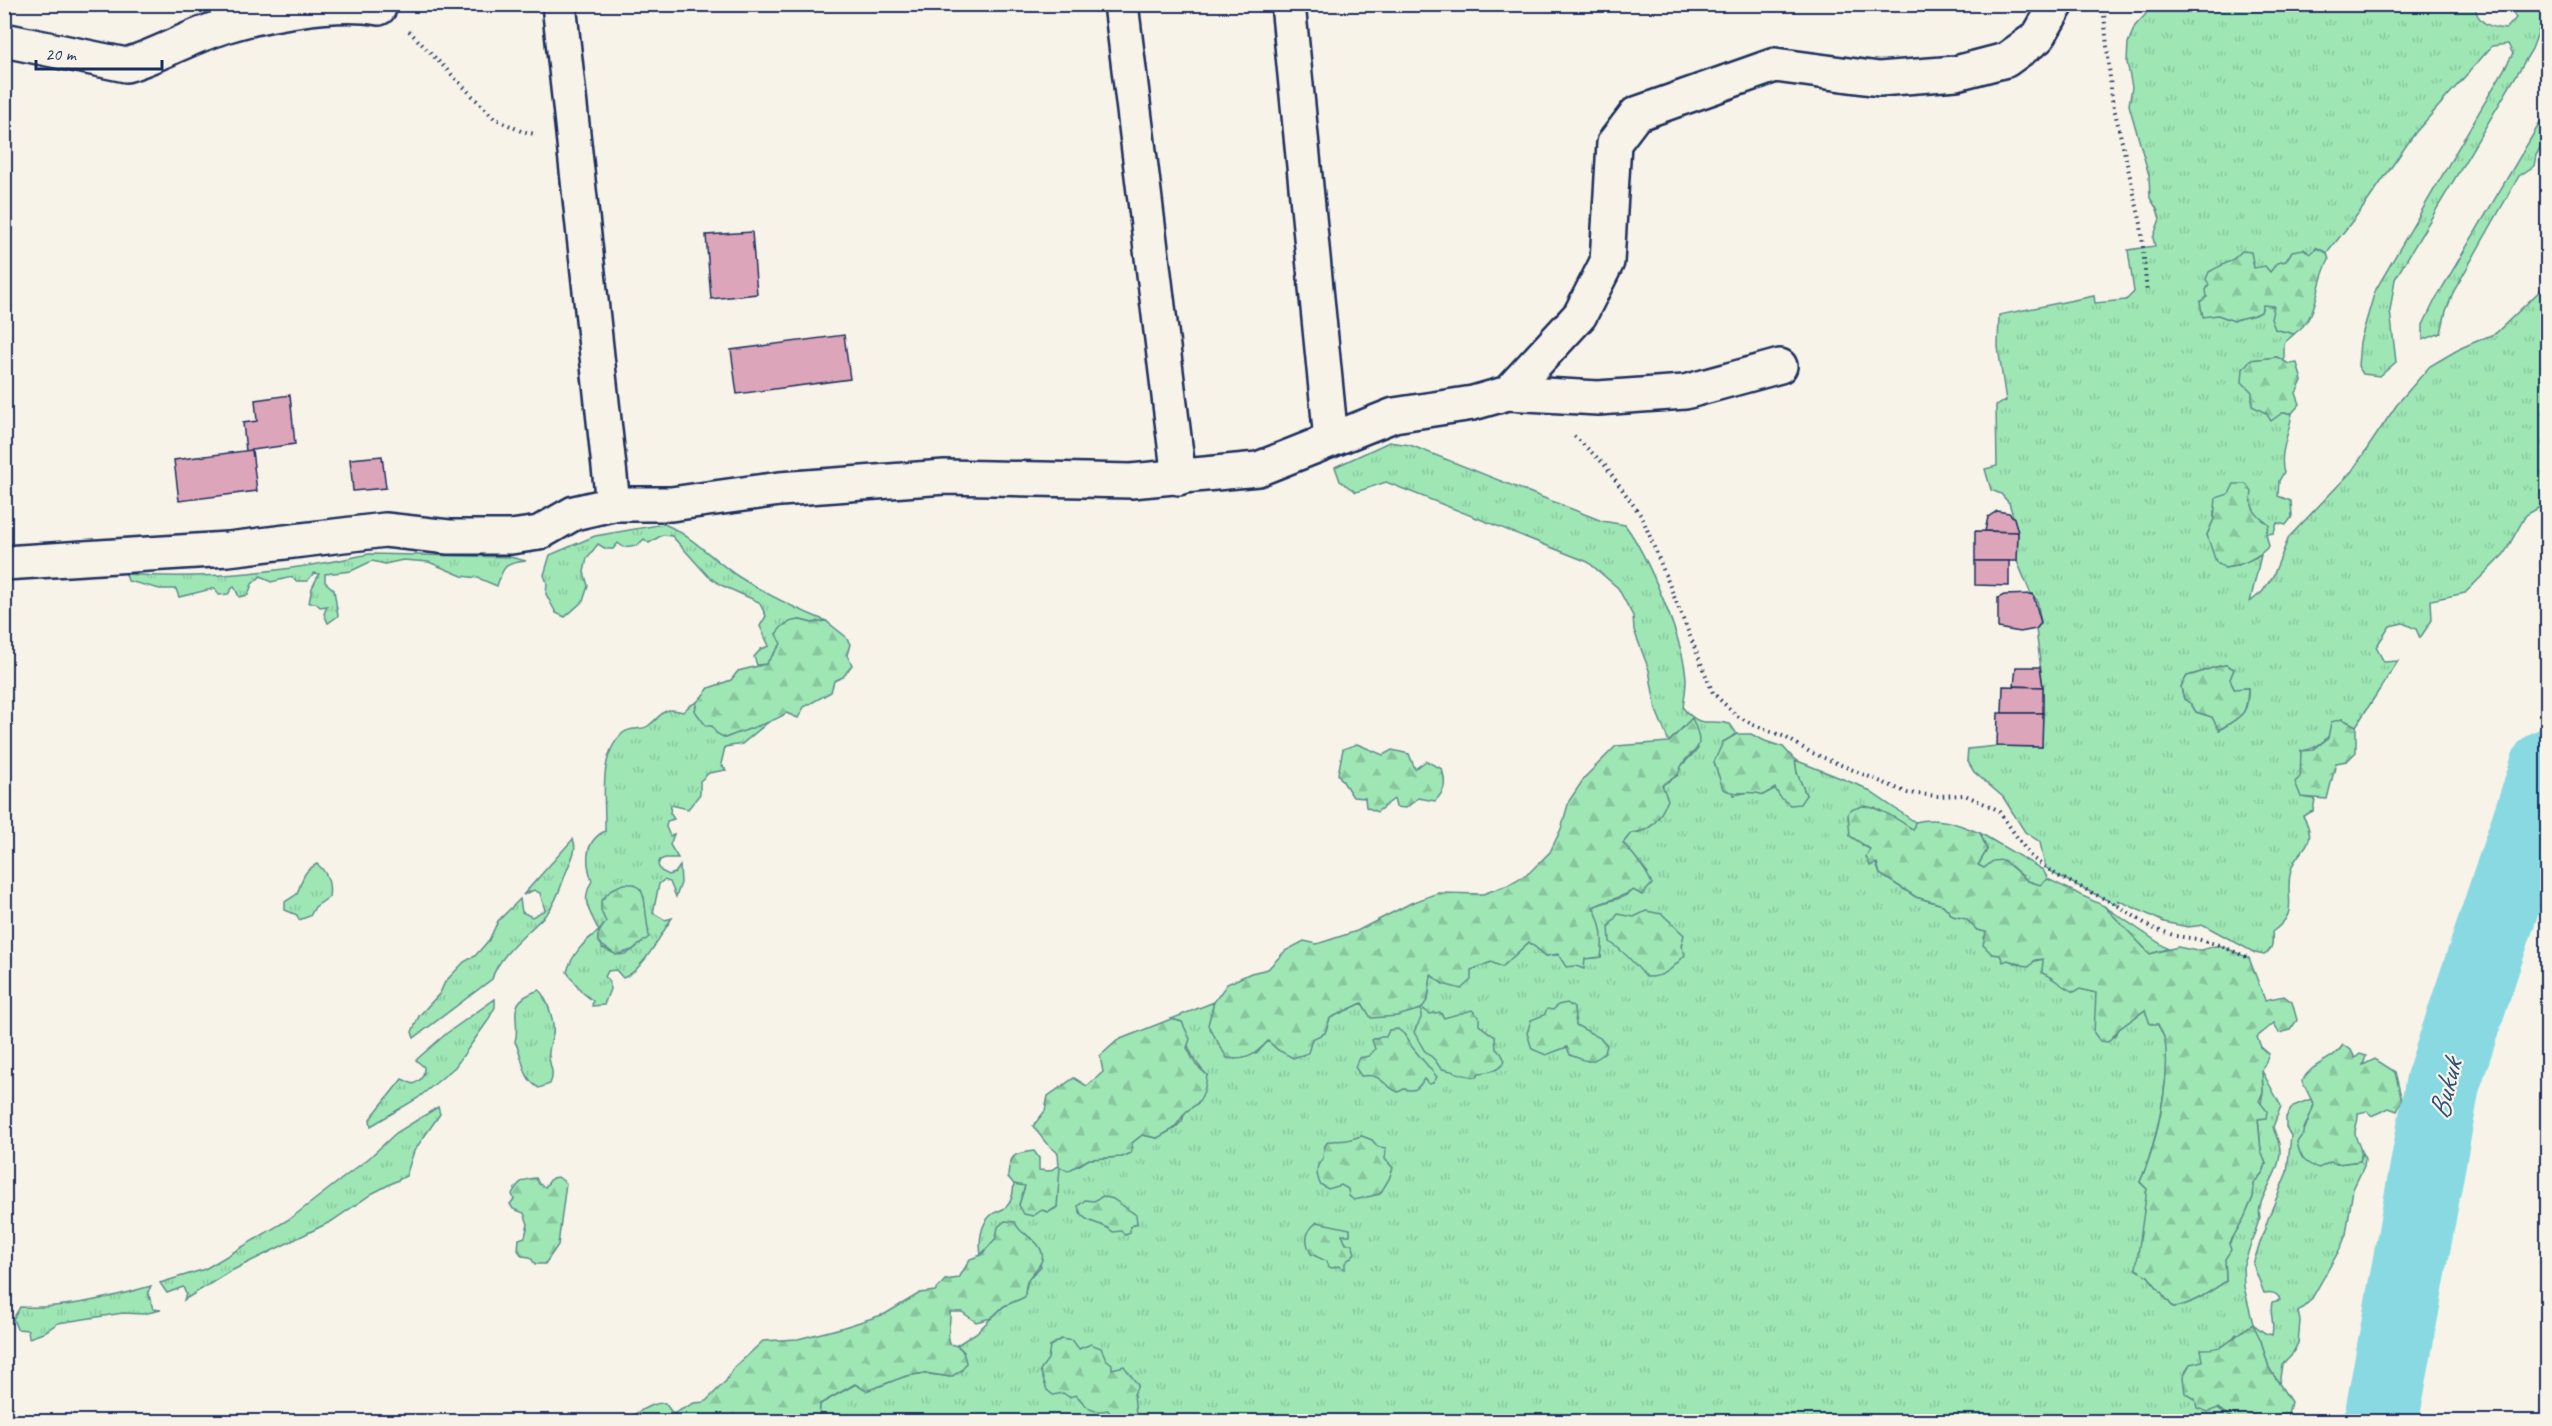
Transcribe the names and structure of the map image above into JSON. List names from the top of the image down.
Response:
{
  "water": ["Bukuk"],
  "scale_bar": "20 m"
}
